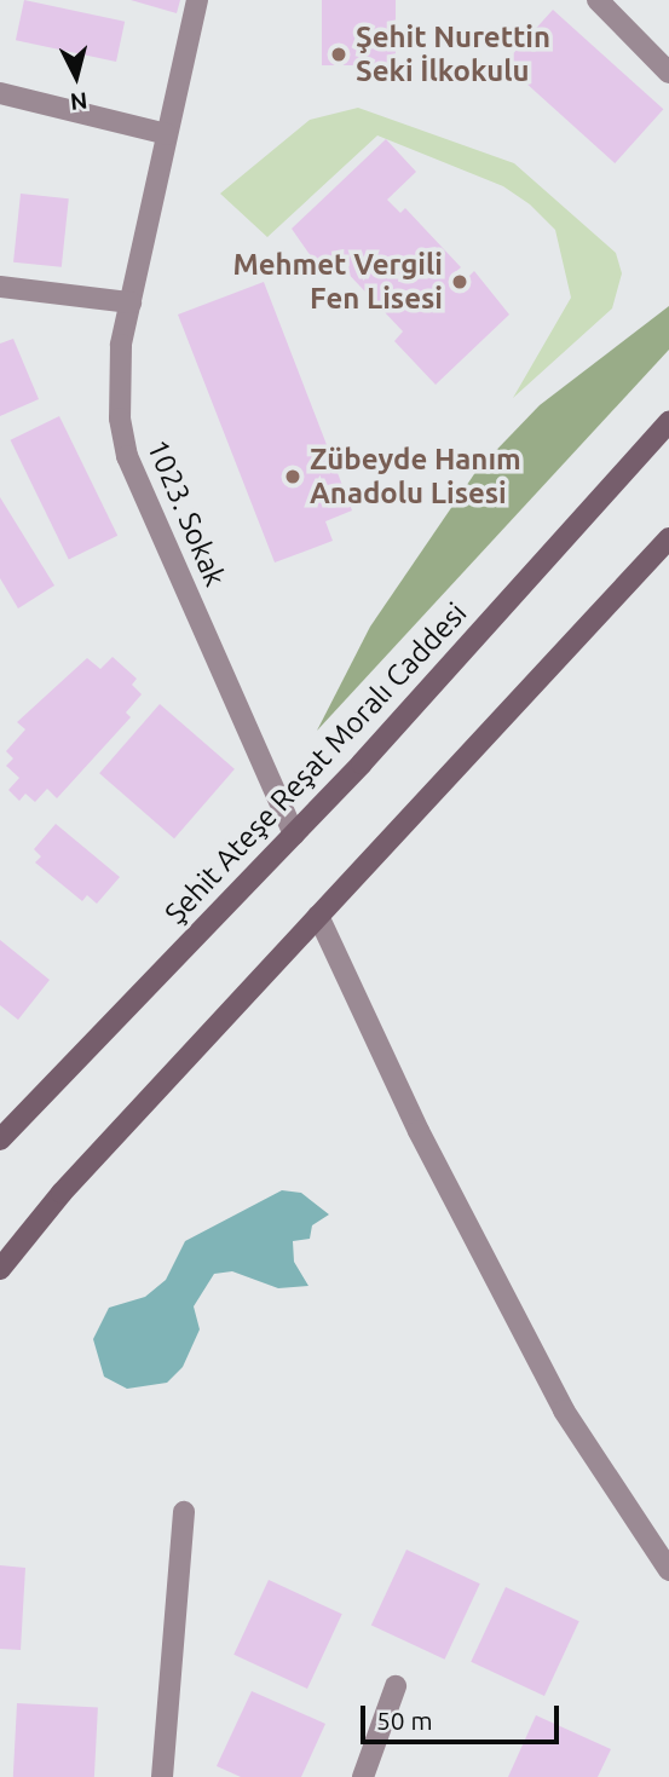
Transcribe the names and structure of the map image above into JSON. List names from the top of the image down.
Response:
{
  "streets": {
    "main road": ["Şehit Ateşe Reşat Moralı Caddesi"],
    "street": ["1023. Sokak"]
  },
  "crossings": [
    ["1023. Sokak", "Şehit Ateşe Reşat Moralı Caddesi"]
  ],
  "places": ["Şehit Nurettin Seki İlkokulu", "Mehmet Vergili Fen Lisesi", "Zübeyde Hanım Anadolu Lisesi"],
  "scale_bar": "50 m",
  "north": "bottom"
}
